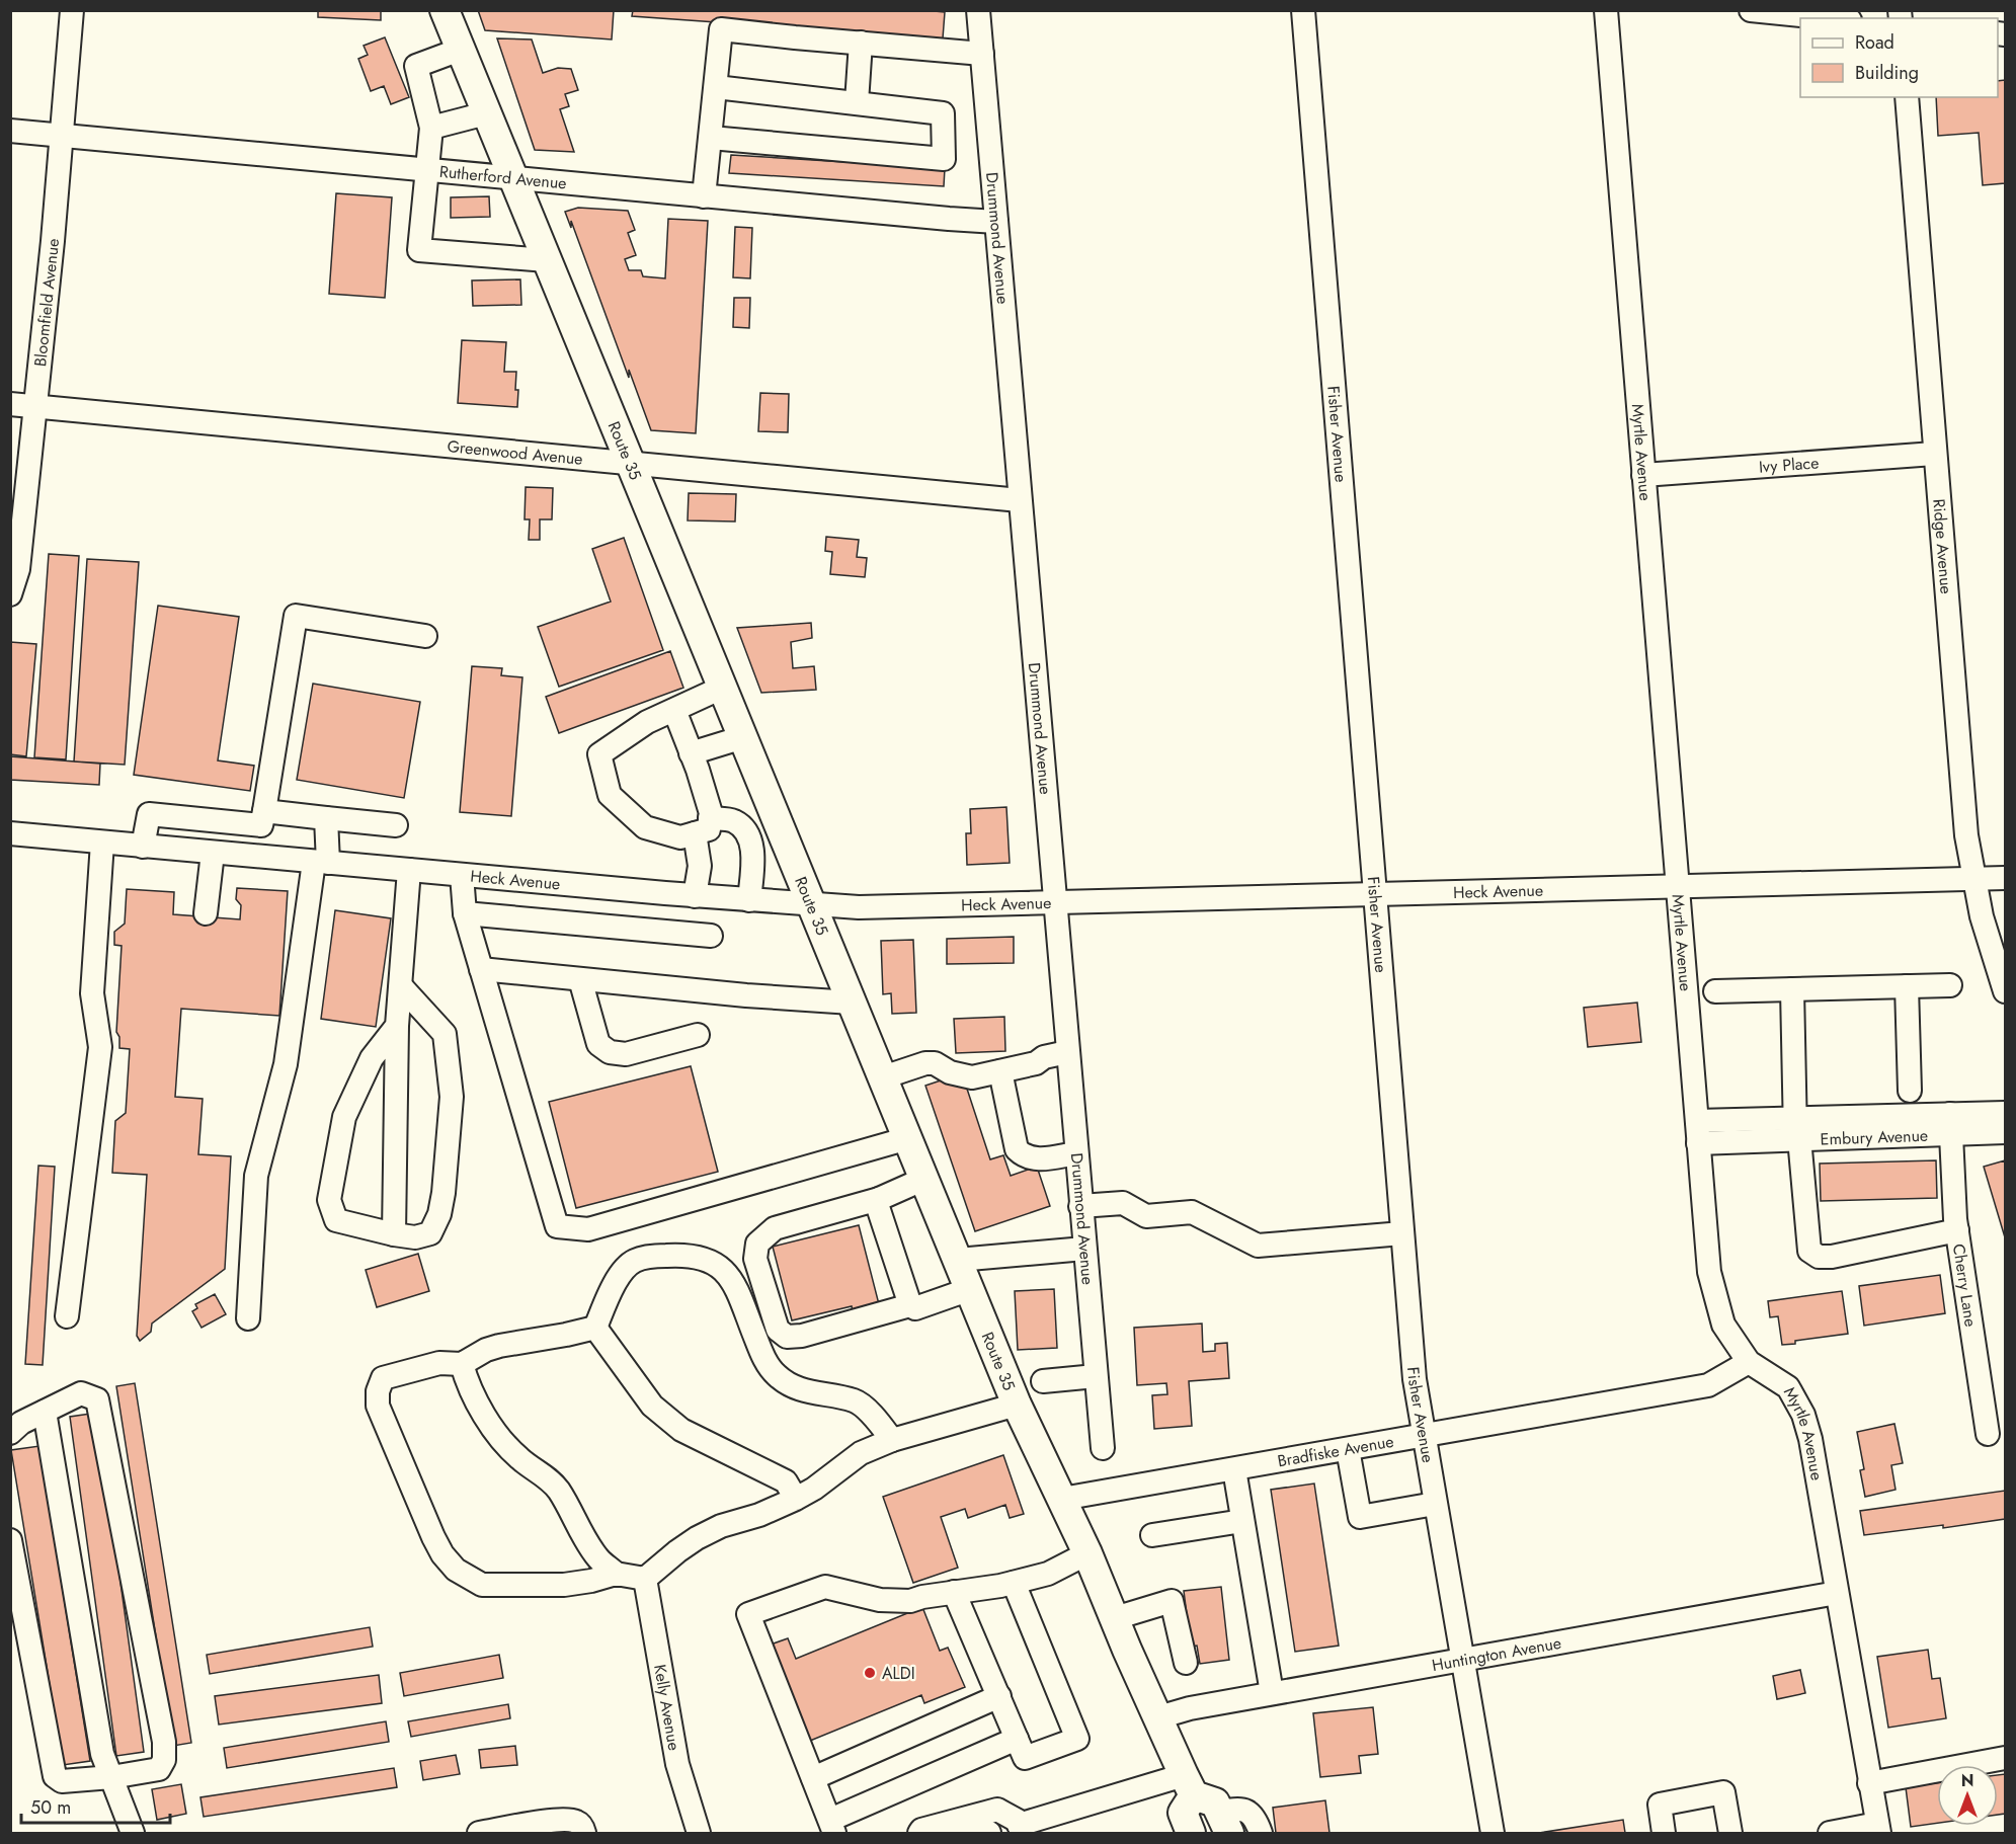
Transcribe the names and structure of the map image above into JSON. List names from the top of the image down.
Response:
{
  "streets": {
    "main road": ["Route 35"],
    "street": [
      "Rutherford Avenue",
      "Drummond Avenue",
      "Bloomfield Avenue",
      "Fisher Avenue",
      "Myrtle Avenue",
      "Greenwood Avenue",
      "Ivy Place",
      "Ridge Avenue",
      "Heck Avenue",
      "Embury Avenue",
      "Cherry Lane",
      "Bradfiske Avenue",
      "Huntington Avenue",
      "Kelly Avenue"
    ]
  },
  "crossings": [
    ["Rutherford Avenue", "Drummond Avenue"],
    ["Rutherford Avenue", "Bloomfield Avenue"],
    ["Rutherford Avenue", "Route 35"],
    ["Drummond Avenue", "Greenwood Avenue"],
    ["Drummond Avenue", "Heck Avenue"],
    ["Bloomfield Avenue", "Greenwood Avenue"],
    ["Fisher Avenue", "Heck Avenue"],
    ["Fisher Avenue", "Bradfiske Avenue"],
    ["Fisher Avenue", "Huntington Avenue"],
    ["Route 35", "Greenwood Avenue"],
    ["Route 35", "Heck Avenue"],
    ["Route 35", "Bradfiske Avenue"],
    ["Route 35", "Huntington Avenue"],
    ["Myrtle Avenue", "Ivy Place"],
    ["Myrtle Avenue", "Heck Avenue"],
    ["Myrtle Avenue", "Embury Avenue"],
    ["Myrtle Avenue", "Bradfiske Avenue"],
    ["Myrtle Avenue", "Huntington Avenue"],
    ["Ivy Place", "Ridge Avenue"],
    ["Ridge Avenue", "Heck Avenue"],
    ["Embury Avenue", "Cherry Lane"]
  ],
  "places": ["ALDI"],
  "legend": ["Road", "Building"],
  "scale_bar": "50 m",
  "north": "top"
}
